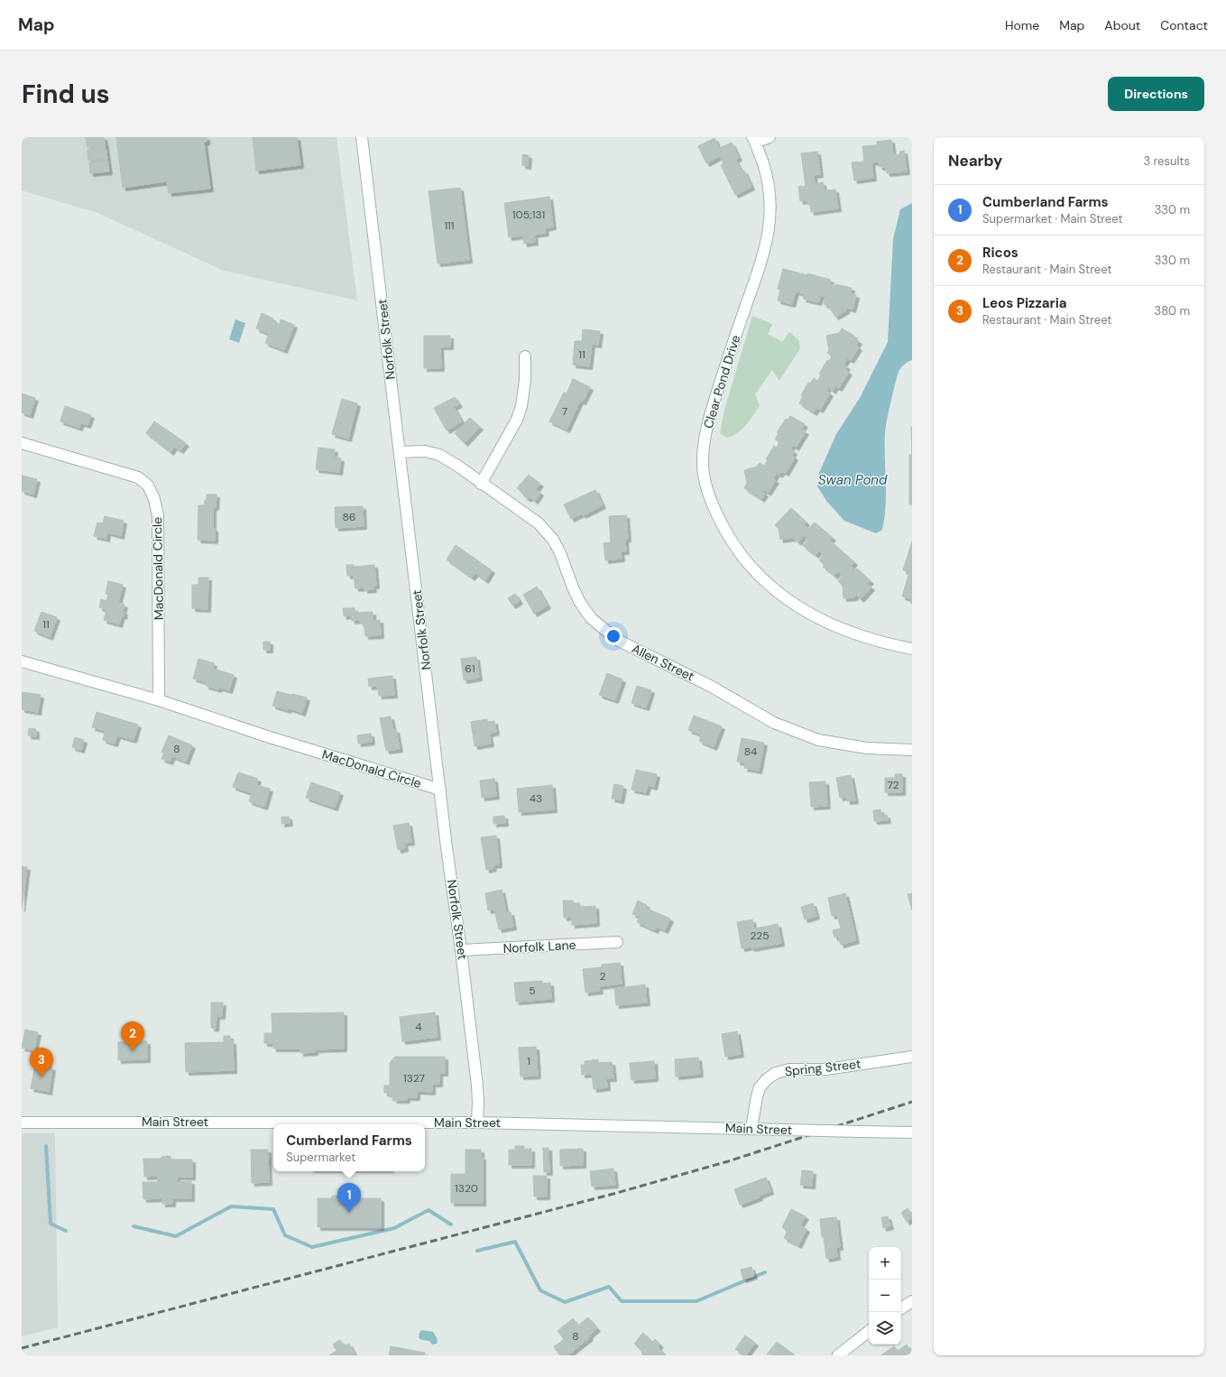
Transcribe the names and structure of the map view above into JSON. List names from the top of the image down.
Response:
{
  "streets": {
    "street": [
      "Norfolk Street",
      "Clear Pond Drive",
      "MacDonald Circle",
      "Allen Street",
      "Norfolk Lane",
      "Spring Street",
      "Main Street"
    ]
  },
  "crossings": [
    ["Norfolk Street", "MacDonald Circle"],
    ["Norfolk Street", "Allen Street"],
    ["Norfolk Street", "Norfolk Lane"],
    ["Norfolk Street", "Main Street"],
    ["Spring Street", "Main Street"]
  ],
  "water": ["Swan Pond"],
  "house_numbers": [
    "105;131",
    "111",
    "11",
    "7",
    "86",
    "11",
    "61",
    "8",
    "84",
    "72",
    "43",
    "225",
    "2",
    "5",
    "4",
    "1",
    "1327",
    "1320",
    "8"
  ],
  "page": {
    "header": "Map",
    "nav": [
      "Home",
      "Map",
      "About",
      "Contact"
    ],
    "buttons": "Directions",
    "title": "Find us",
    "heading": ["Nearby", "3 results"],
    "list": [
      {
        "mark": "1",
        "name": "Cumberland Farms",
        "note": "Supermarket · Main Street",
        "value": "330 m"
      },
      {
        "mark": "2",
        "name": "Ricos",
        "note": "Restaurant · Main Street",
        "value": "330 m"
      },
      {
        "mark": "3",
        "name": "Leos Pizzaria",
        "note": "Restaurant · Main Street",
        "value": "380 m"
      }
    ],
    "pins": ["2", "3", "1"],
    "popup": ["Cumberland Farms", "Supermarket"],
    "map_buttons": ["+", "−"]
  }
}
